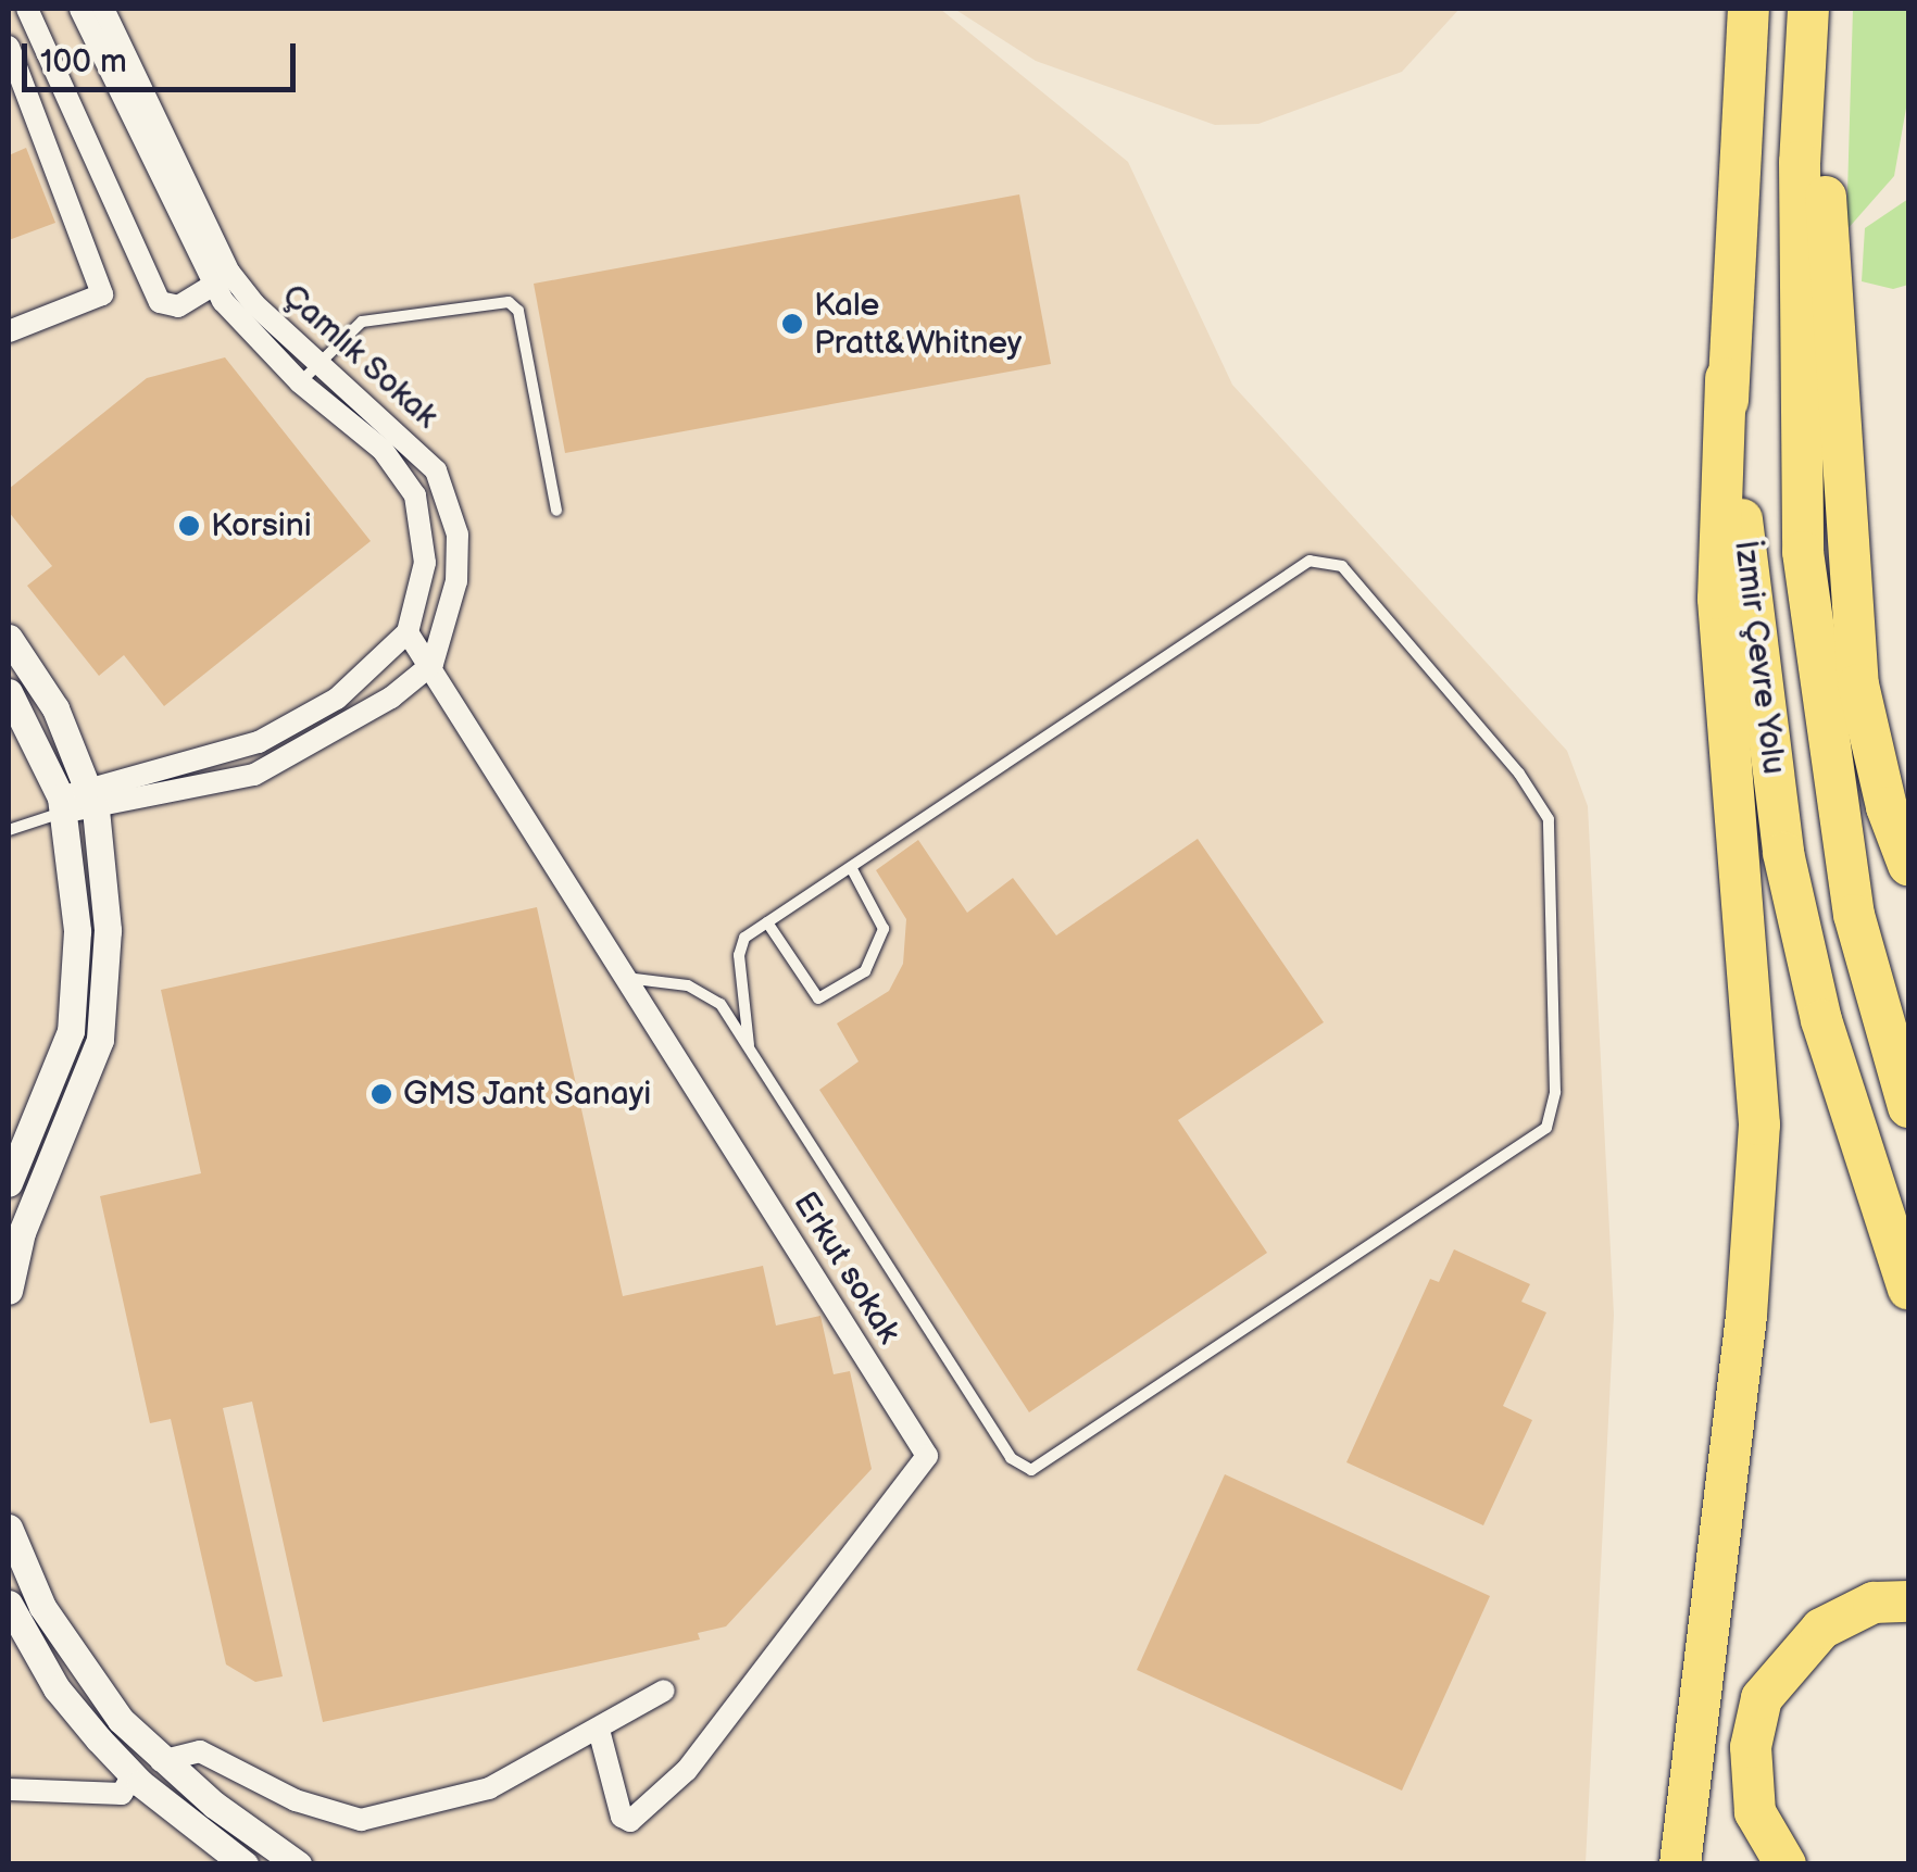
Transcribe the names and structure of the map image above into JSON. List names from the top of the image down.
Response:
{
  "streets": {
    "highway": ["İzmir Çevre Yolu"],
    "street": ["Çamlık Sokak", "Erkut sokak"]
  },
  "crossings": [
    ["Çamlık Sokak", "Erkut sokak"]
  ],
  "places": ["Kale Pratt&Whitney", "Korsini", "GMS Jant Sanayi"],
  "scale_bar": "100 m"
}
